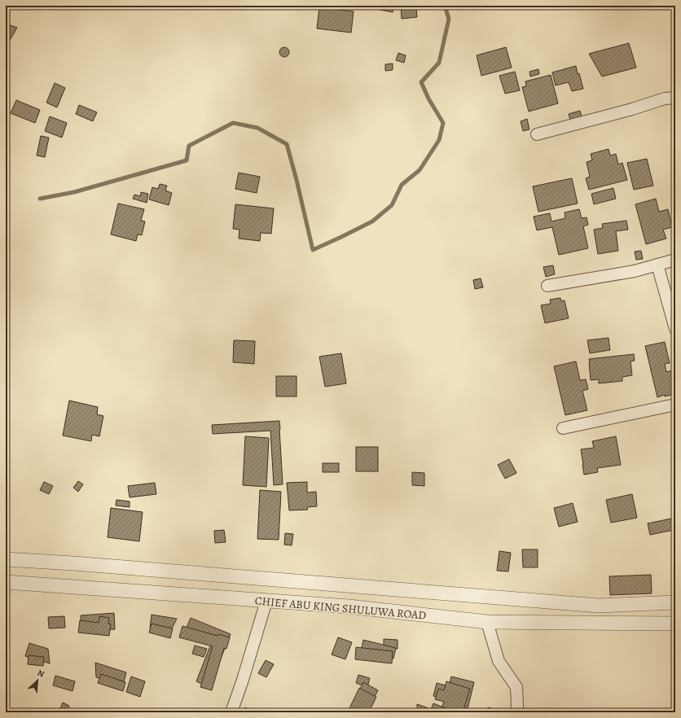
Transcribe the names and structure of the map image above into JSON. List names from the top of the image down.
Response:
{
  "streets": {
    "street": ["CHIEF ABU KING SHULUWA ROAD"]
  },
  "north": "top right"
}
